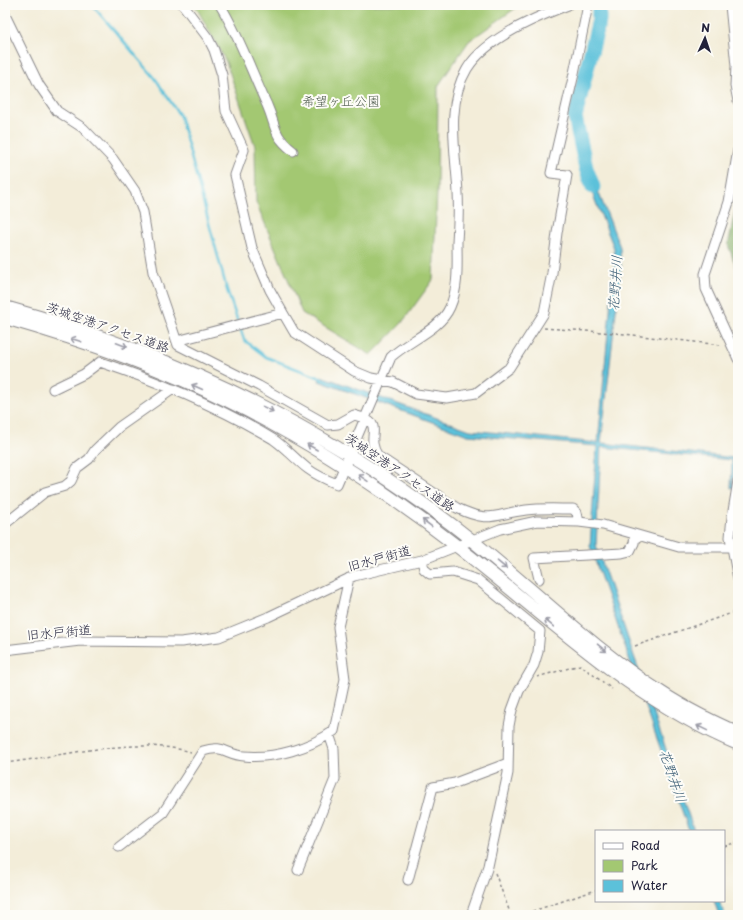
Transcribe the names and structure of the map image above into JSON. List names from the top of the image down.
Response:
{
  "streets": {
    "main road": ["茨城空港アクセス道路"],
    "street": ["旧水戸街道"]
  },
  "crossings": [
    ["茨城空港アクセス道路", "旧水戸街道"]
  ],
  "water": ["花野井川"],
  "parks": ["希望ヶ丘公園"],
  "legend": ["Road", "Park", "Water"],
  "north": "top"
}
